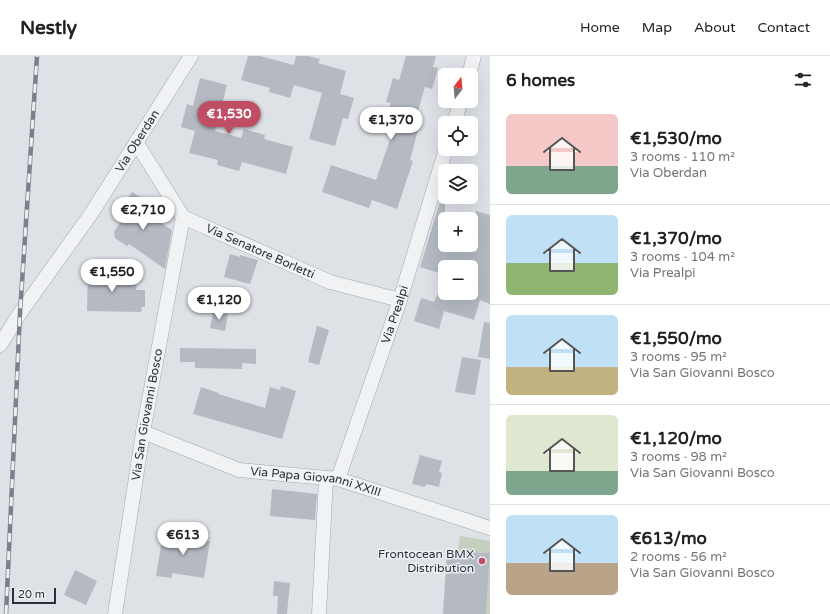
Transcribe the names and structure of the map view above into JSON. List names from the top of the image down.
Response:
{
  "streets": {
    "street": [
      "Via Oberdan",
      "Via Senatore Borletti",
      "Via Prealpi",
      "Via San Giovanni Bosco",
      "Via Papa Giovanni XXIII"
    ]
  },
  "crossings": [
    ["Via Senatore Borletti", "Via Prealpi"],
    ["Via Senatore Borletti", "Via San Giovanni Bosco"],
    ["Via Prealpi", "Via Papa Giovanni XXIII"],
    ["Via San Giovanni Bosco", "Via Papa Giovanni XXIII"]
  ],
  "places": ["Frontocean BMX Distribution"],
  "scale_bar": "20 m",
  "north": "top",
  "page": {
    "header": "Nestly",
    "nav": [
      "Home",
      "Map",
      "About",
      "Contact"
    ],
    "heading": "6 homes",
    "map_buttons": ["+", "−"],
    "price": [
      "€1,530",
      "€1,370",
      "€2,710",
      "€1,550",
      "€1,120",
      "€613"
    ],
    "list": [
      {
        "name": "€1,530/mo",
        "note": "3 rooms · 110 m² · Via Oberdan"
      },
      {
        "name": "€1,370/mo",
        "note": "3 rooms · 104 m² · Via Prealpi"
      },
      {
        "name": "€1,550/mo",
        "note": "3 rooms · 95 m² · Via San Giovanni Bosco"
      },
      {
        "name": "€1,120/mo",
        "note": "3 rooms · 98 m² · Via San Giovanni Bosco"
      },
      {
        "name": "€613/mo",
        "note": "2 rooms · 56 m² · Via San Giovanni Bosco"
      }
    ],
    "scale": "20 m"
  }
}
